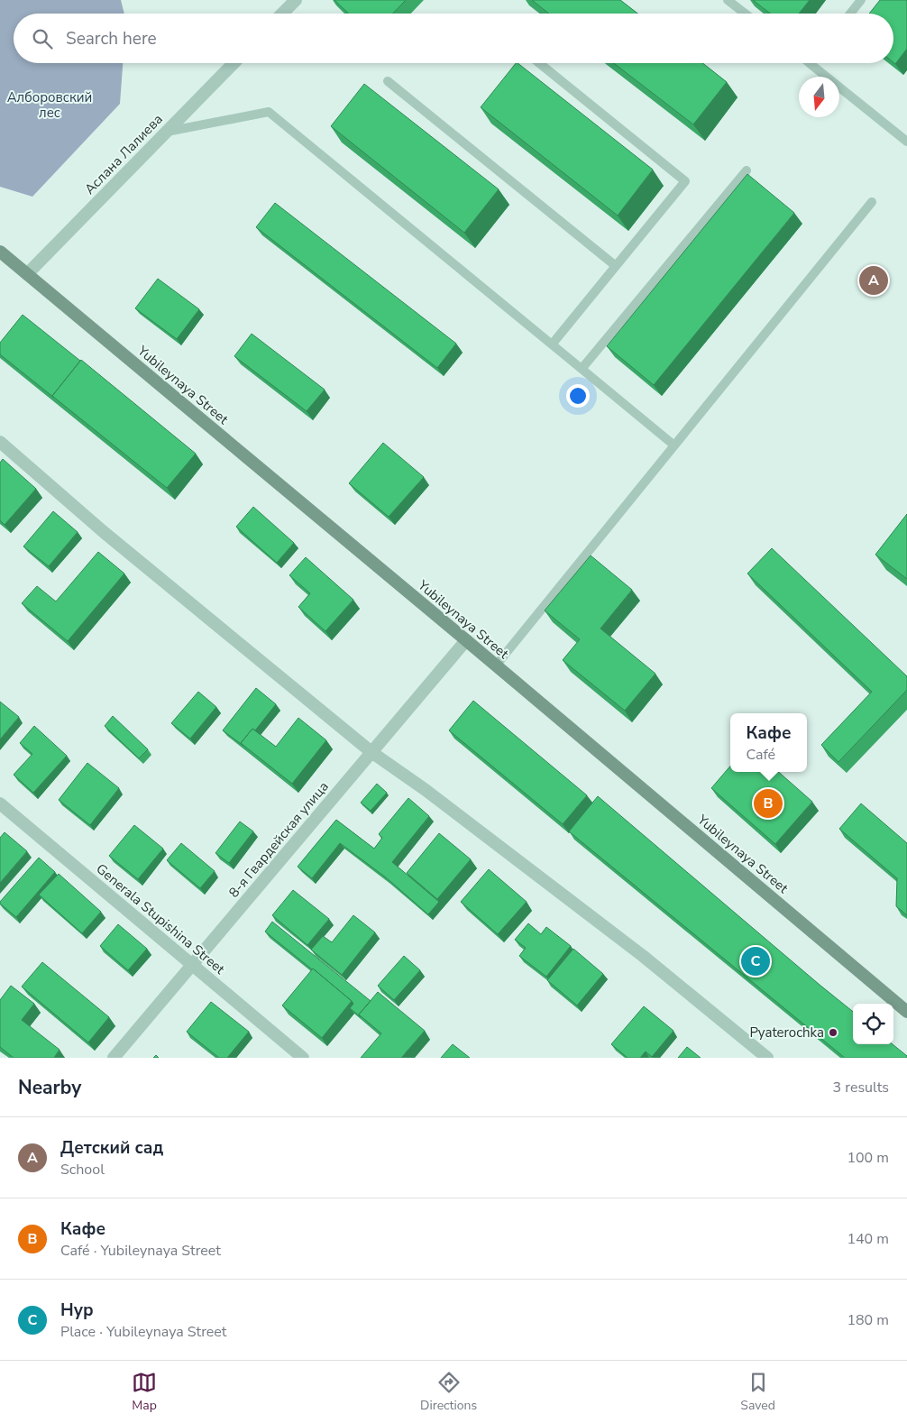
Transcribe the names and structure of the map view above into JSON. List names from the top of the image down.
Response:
{
  "streets": {
    "main road": ["Yubileynaya Street"],
    "street": ["Аслана Лалиева", "8-я Гвардейская улица", "Generala Stupishina Street"]
  },
  "crossings": [
    ["Аслана Лалиева", "Yubileynaya Street"],
    ["Yubileynaya Street", "8-я Гвардейская улица"],
    ["8-я Гвардейская улица", "Generala Stupishina Street"]
  ],
  "parks": ["Алборовский лес"],
  "places": ["Pyaterochka"],
  "north": "bottom",
  "page": {
    "search": "Search here",
    "pins": ["A", "B", "C"],
    "popup": ["Кафе", "Café"],
    "heading": ["Nearby", "3 results"],
    "list": [
      {
        "mark": "A",
        "name": "Детский сад",
        "note": "School",
        "value": "100 m"
      },
      {
        "mark": "B",
        "name": "Кафе",
        "note": "Café · Yubileynaya Street",
        "value": "140 m"
      },
      {
        "mark": "C",
        "name": "Нур",
        "note": "Place · Yubileynaya Street",
        "value": "180 m"
      }
    ],
    "nav": ["Map", "Directions", "Saved"]
  }
}
